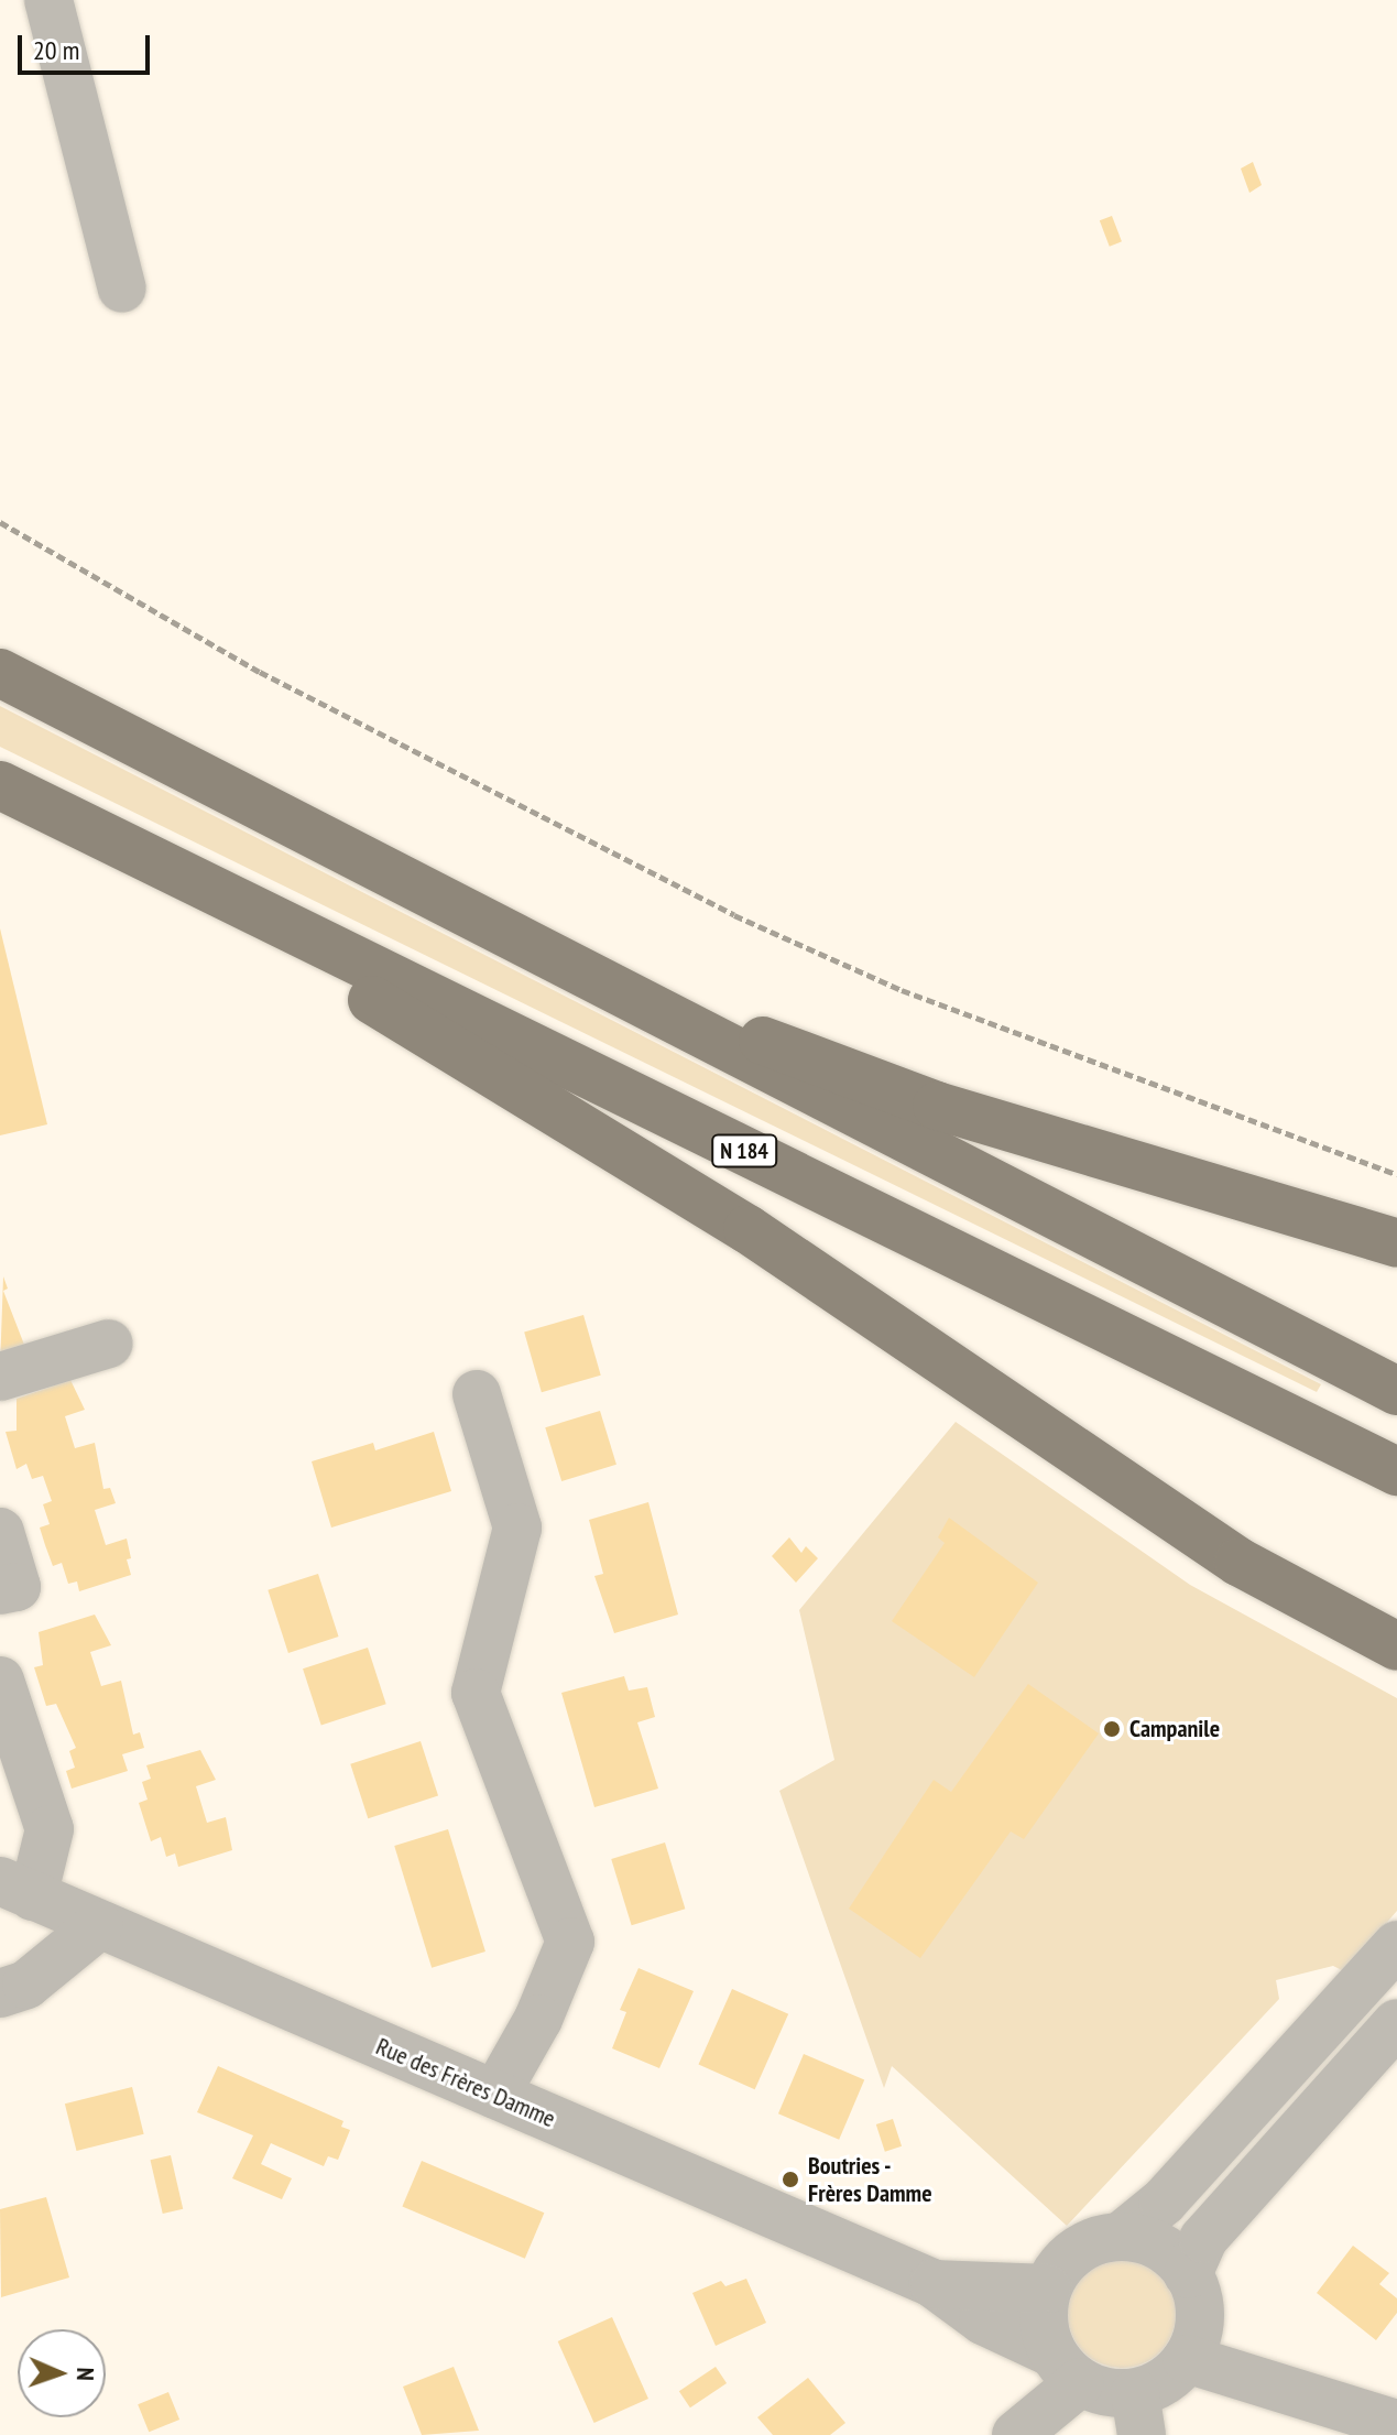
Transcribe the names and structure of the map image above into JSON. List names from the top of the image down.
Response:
{
  "streets": {
    "main road": ["N 184"],
    "street": ["Rue des Frères Damme"]
  },
  "places": ["Campanile", "Boutries - Frères Damme"],
  "scale_bar": "20 m",
  "north": "right"
}
